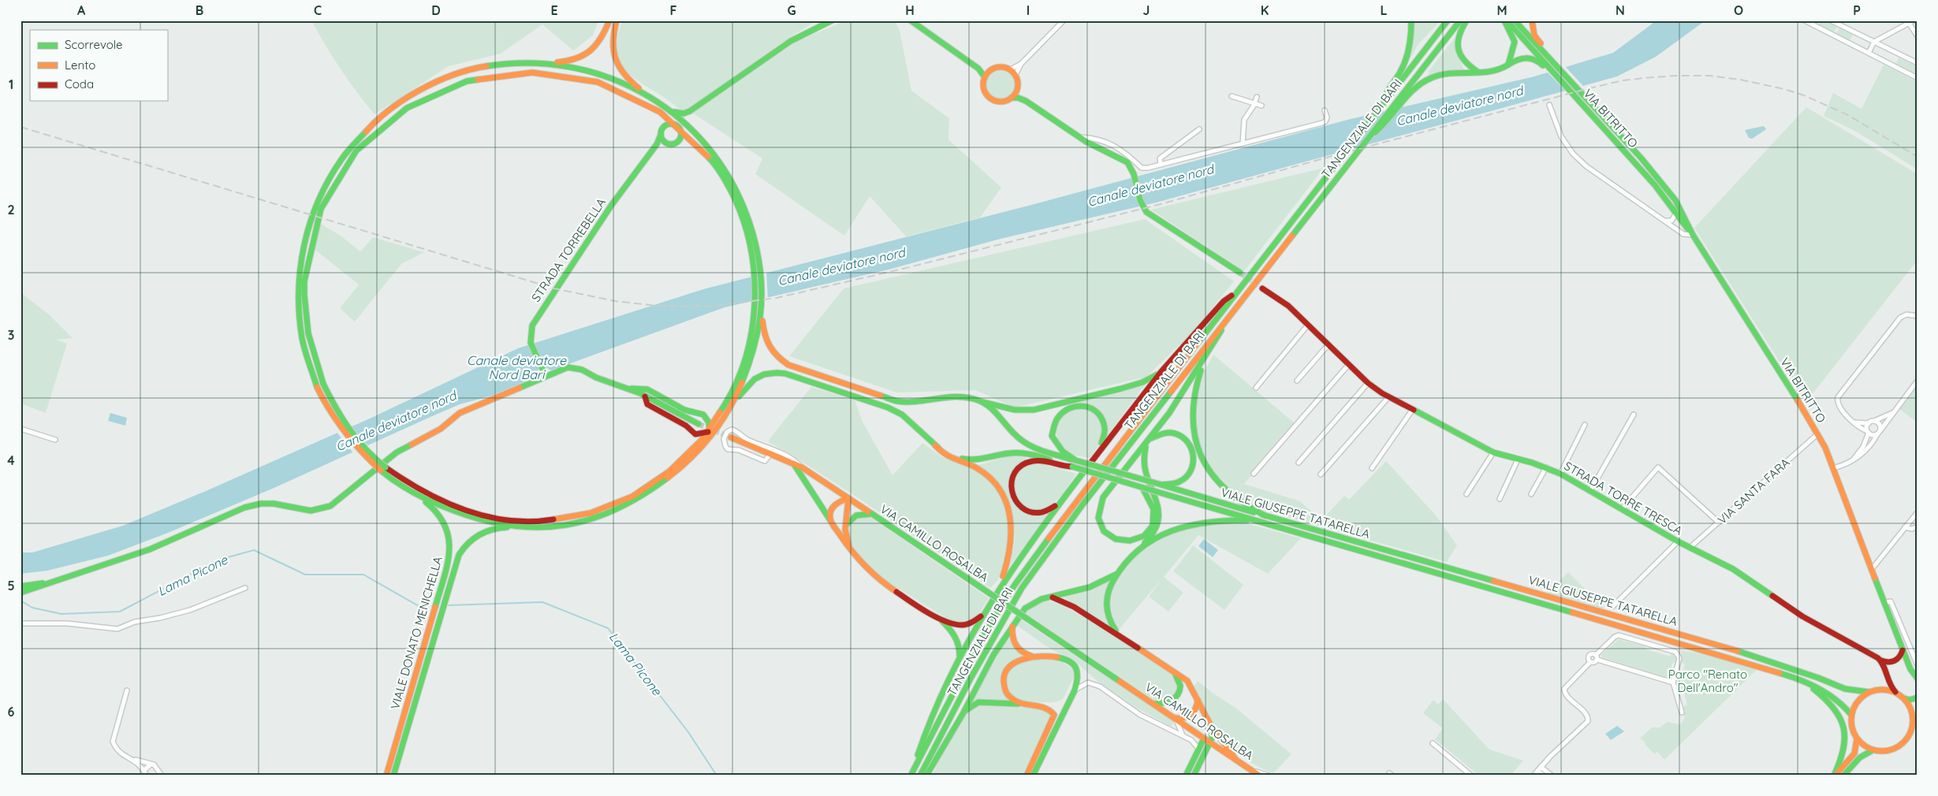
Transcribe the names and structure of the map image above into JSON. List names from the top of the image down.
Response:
{
  "streets": {
    "main road": [
      "VIA BITRITTO",
      "TANGENZIALE DI BARI",
      "STRADA TORREBELLA",
      "STRADA TORRE TRESCA",
      "VIALE GIUSEPPE TATARELLA",
      "VIA CAMILLO ROSALBA",
      "VIALE DONATO MENICHELLA"
    ],
    "street": ["VIA SANTA FARA"]
  },
  "crossings": [
    ["VIA BITRITTO", "VIA SANTA FARA"],
    ["VIA SANTA FARA", "STRADA TORRE TRESCA"]
  ],
  "water": ["Canale deviatore nord", "Canale deviatore Nord Bari", "Lama Picone"],
  "parks": ["Parco \"Renato Dell'Andro\""],
  "legend": ["Scorrevole", "Lento", "Coda"],
  "grid": {
    "columns": [
      "A",
      "B",
      "C",
      "D",
      "E",
      "F",
      "G",
      "H",
      "I",
      "J",
      "K",
      "L",
      "M",
      "N",
      "O",
      "P"
    ],
    "rows": [
      "1",
      "2",
      "3",
      "4",
      "5",
      "6"
    ]
  }
}
